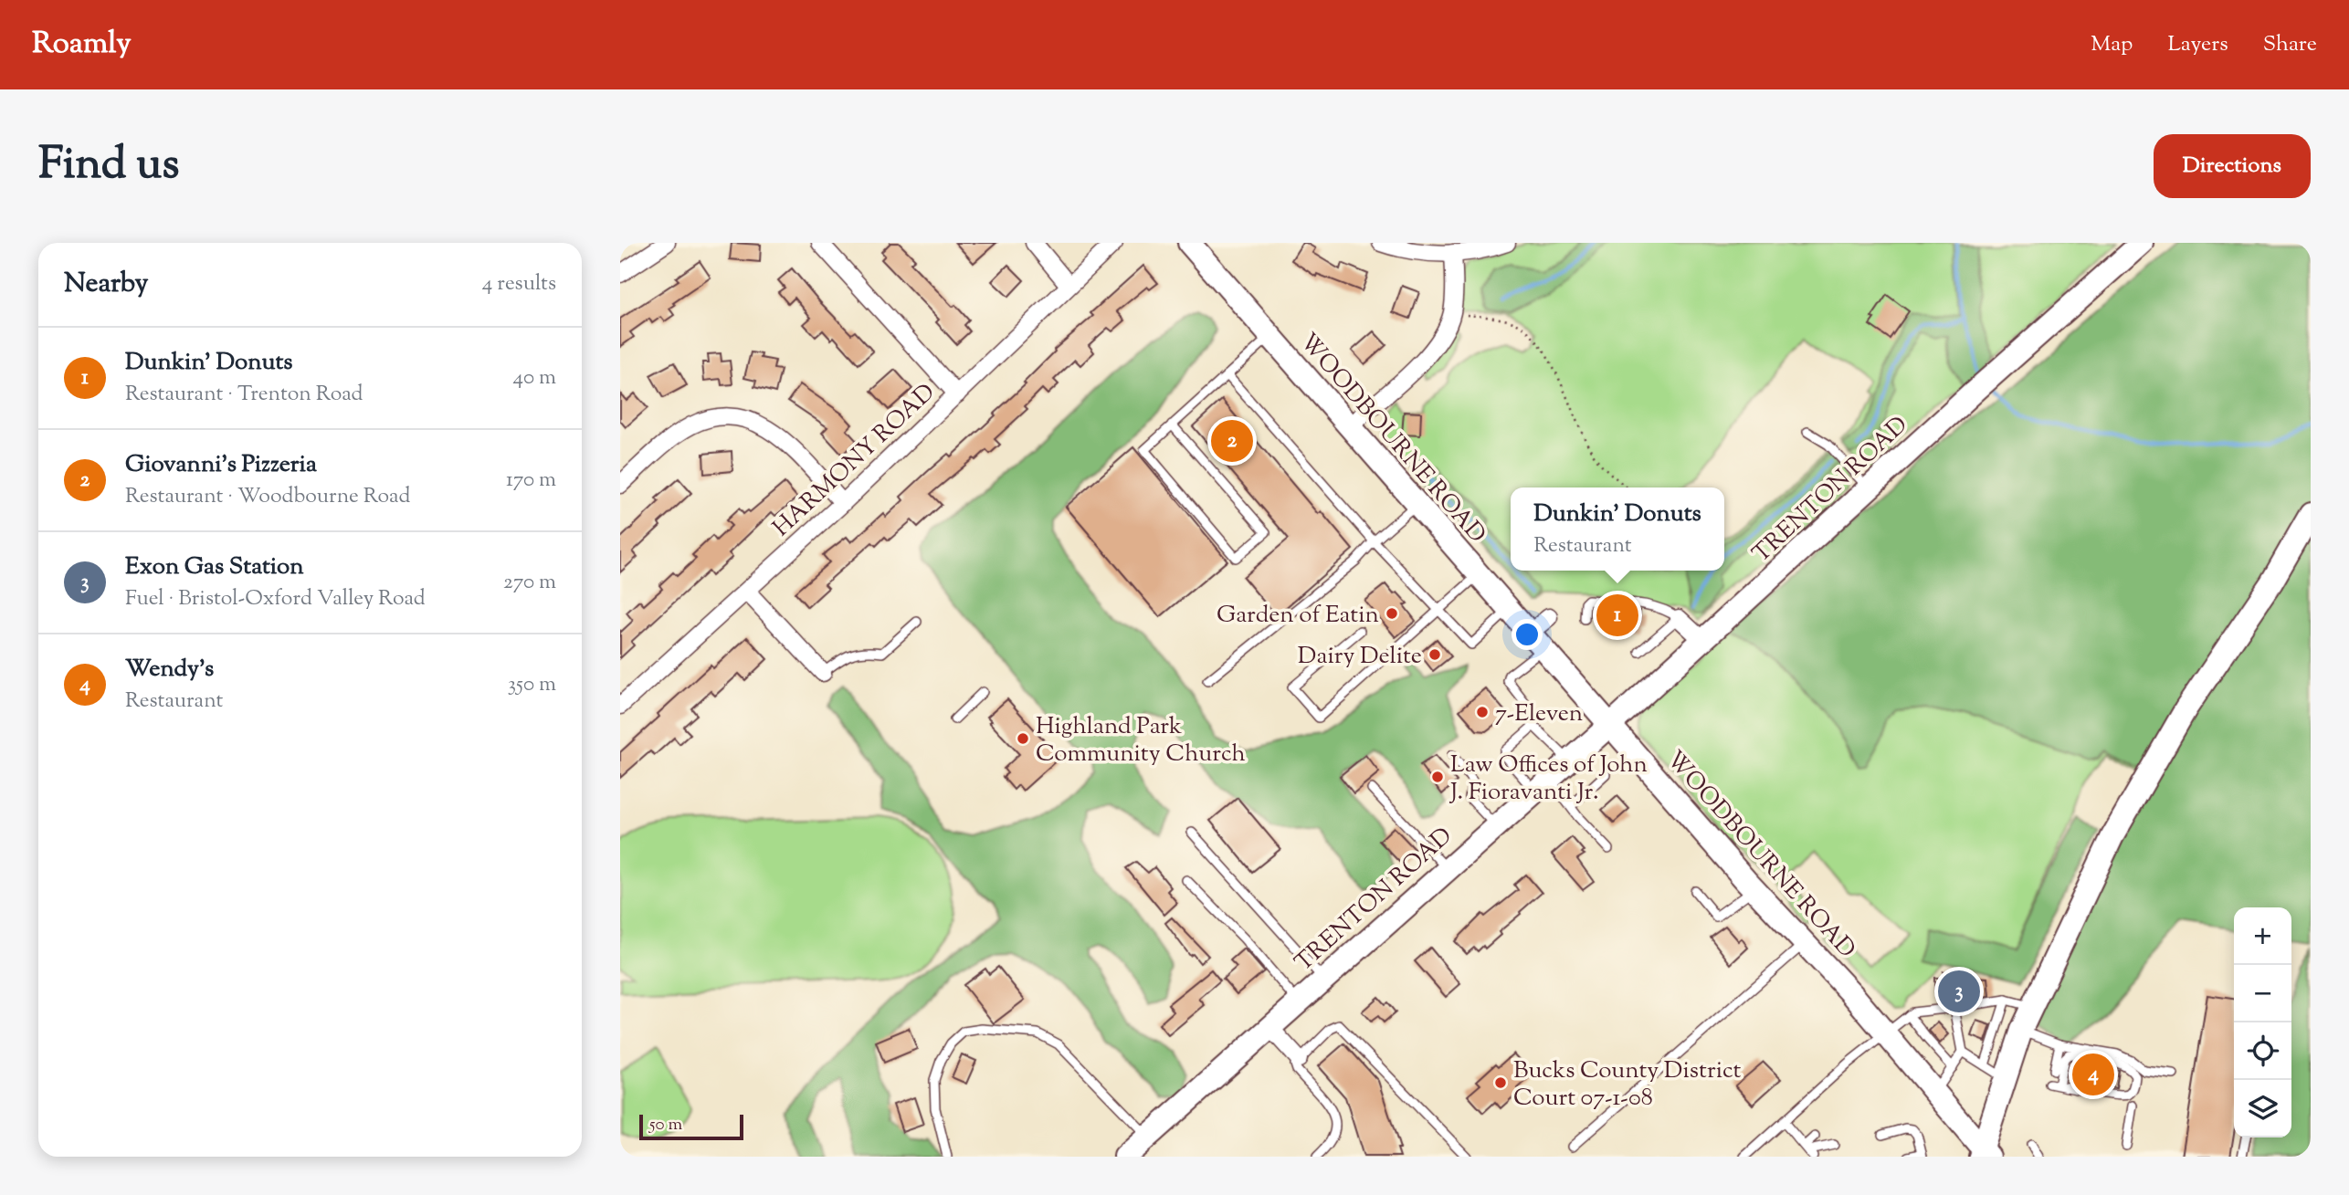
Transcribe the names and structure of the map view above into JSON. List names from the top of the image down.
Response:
{
  "streets": {
    "main road": ["WOODBOURNE ROAD", "TRENTON ROAD"],
    "street": ["HARMONY ROAD"]
  },
  "crossings": [
    ["WOODBOURNE ROAD", "TRENTON ROAD"]
  ],
  "places": [
    "Garden of Eatin",
    "Dairy Delite",
    "7-Eleven",
    "Highland Park Community Church",
    "Law Offices of John J. Fioravanti Jr.",
    "Bucks County District Court 07-1-08"
  ],
  "scale_bar": "50 m",
  "page": {
    "header": "Roamly",
    "nav": ["Map", "Layers", "Share"],
    "title": "Find us",
    "buttons": "Directions",
    "heading": ["Nearby", "4 results"],
    "list": [
      {
        "mark": "1",
        "name": "Dunkin' Donuts",
        "note": "Restaurant · Trenton Road",
        "value": "40 m"
      },
      {
        "mark": "2",
        "name": "Giovanni's Pizzeria",
        "note": "Restaurant · Woodbourne Road",
        "value": "170 m"
      },
      {
        "mark": "3",
        "name": "Exon Gas Station",
        "note": "Fuel · Bristol-Oxford Valley Road",
        "value": "270 m"
      },
      {
        "mark": "4",
        "name": "Wendy's",
        "note": "Restaurant",
        "value": "350 m"
      }
    ],
    "pins": [
      "2",
      "1",
      "3",
      "4"
    ],
    "popup": ["Dunkin' Donuts", "Restaurant"],
    "map_buttons": ["+", "−"],
    "scale": "50 m"
  }
}
